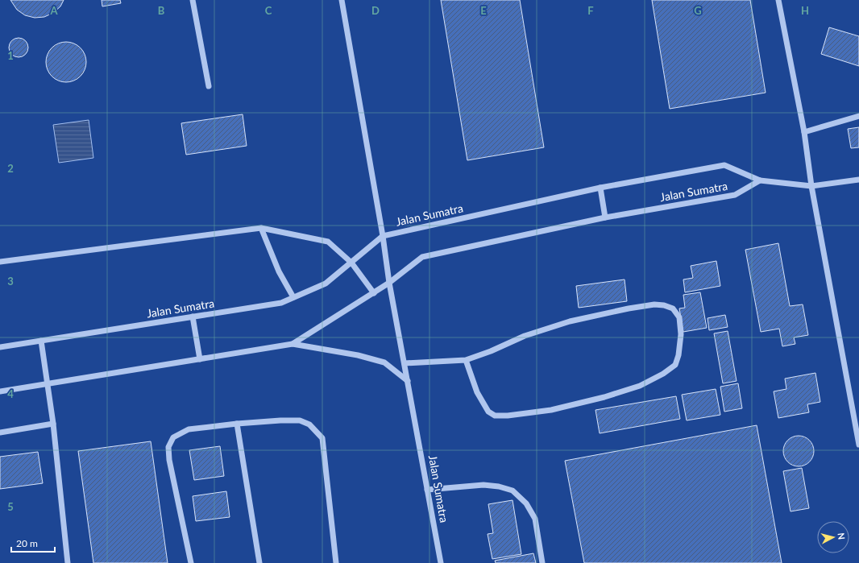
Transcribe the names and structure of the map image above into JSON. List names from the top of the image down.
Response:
{
  "streets": {
    "lane": ["Jalan Sumatra"]
  },
  "scale_bar": "20 m",
  "north": "right",
  "grid": {
    "columns": [
      "A",
      "B",
      "C",
      "D",
      "E",
      "F",
      "G",
      "H"
    ],
    "rows": [
      "1",
      "2",
      "3",
      "4",
      "5"
    ]
  }
}
